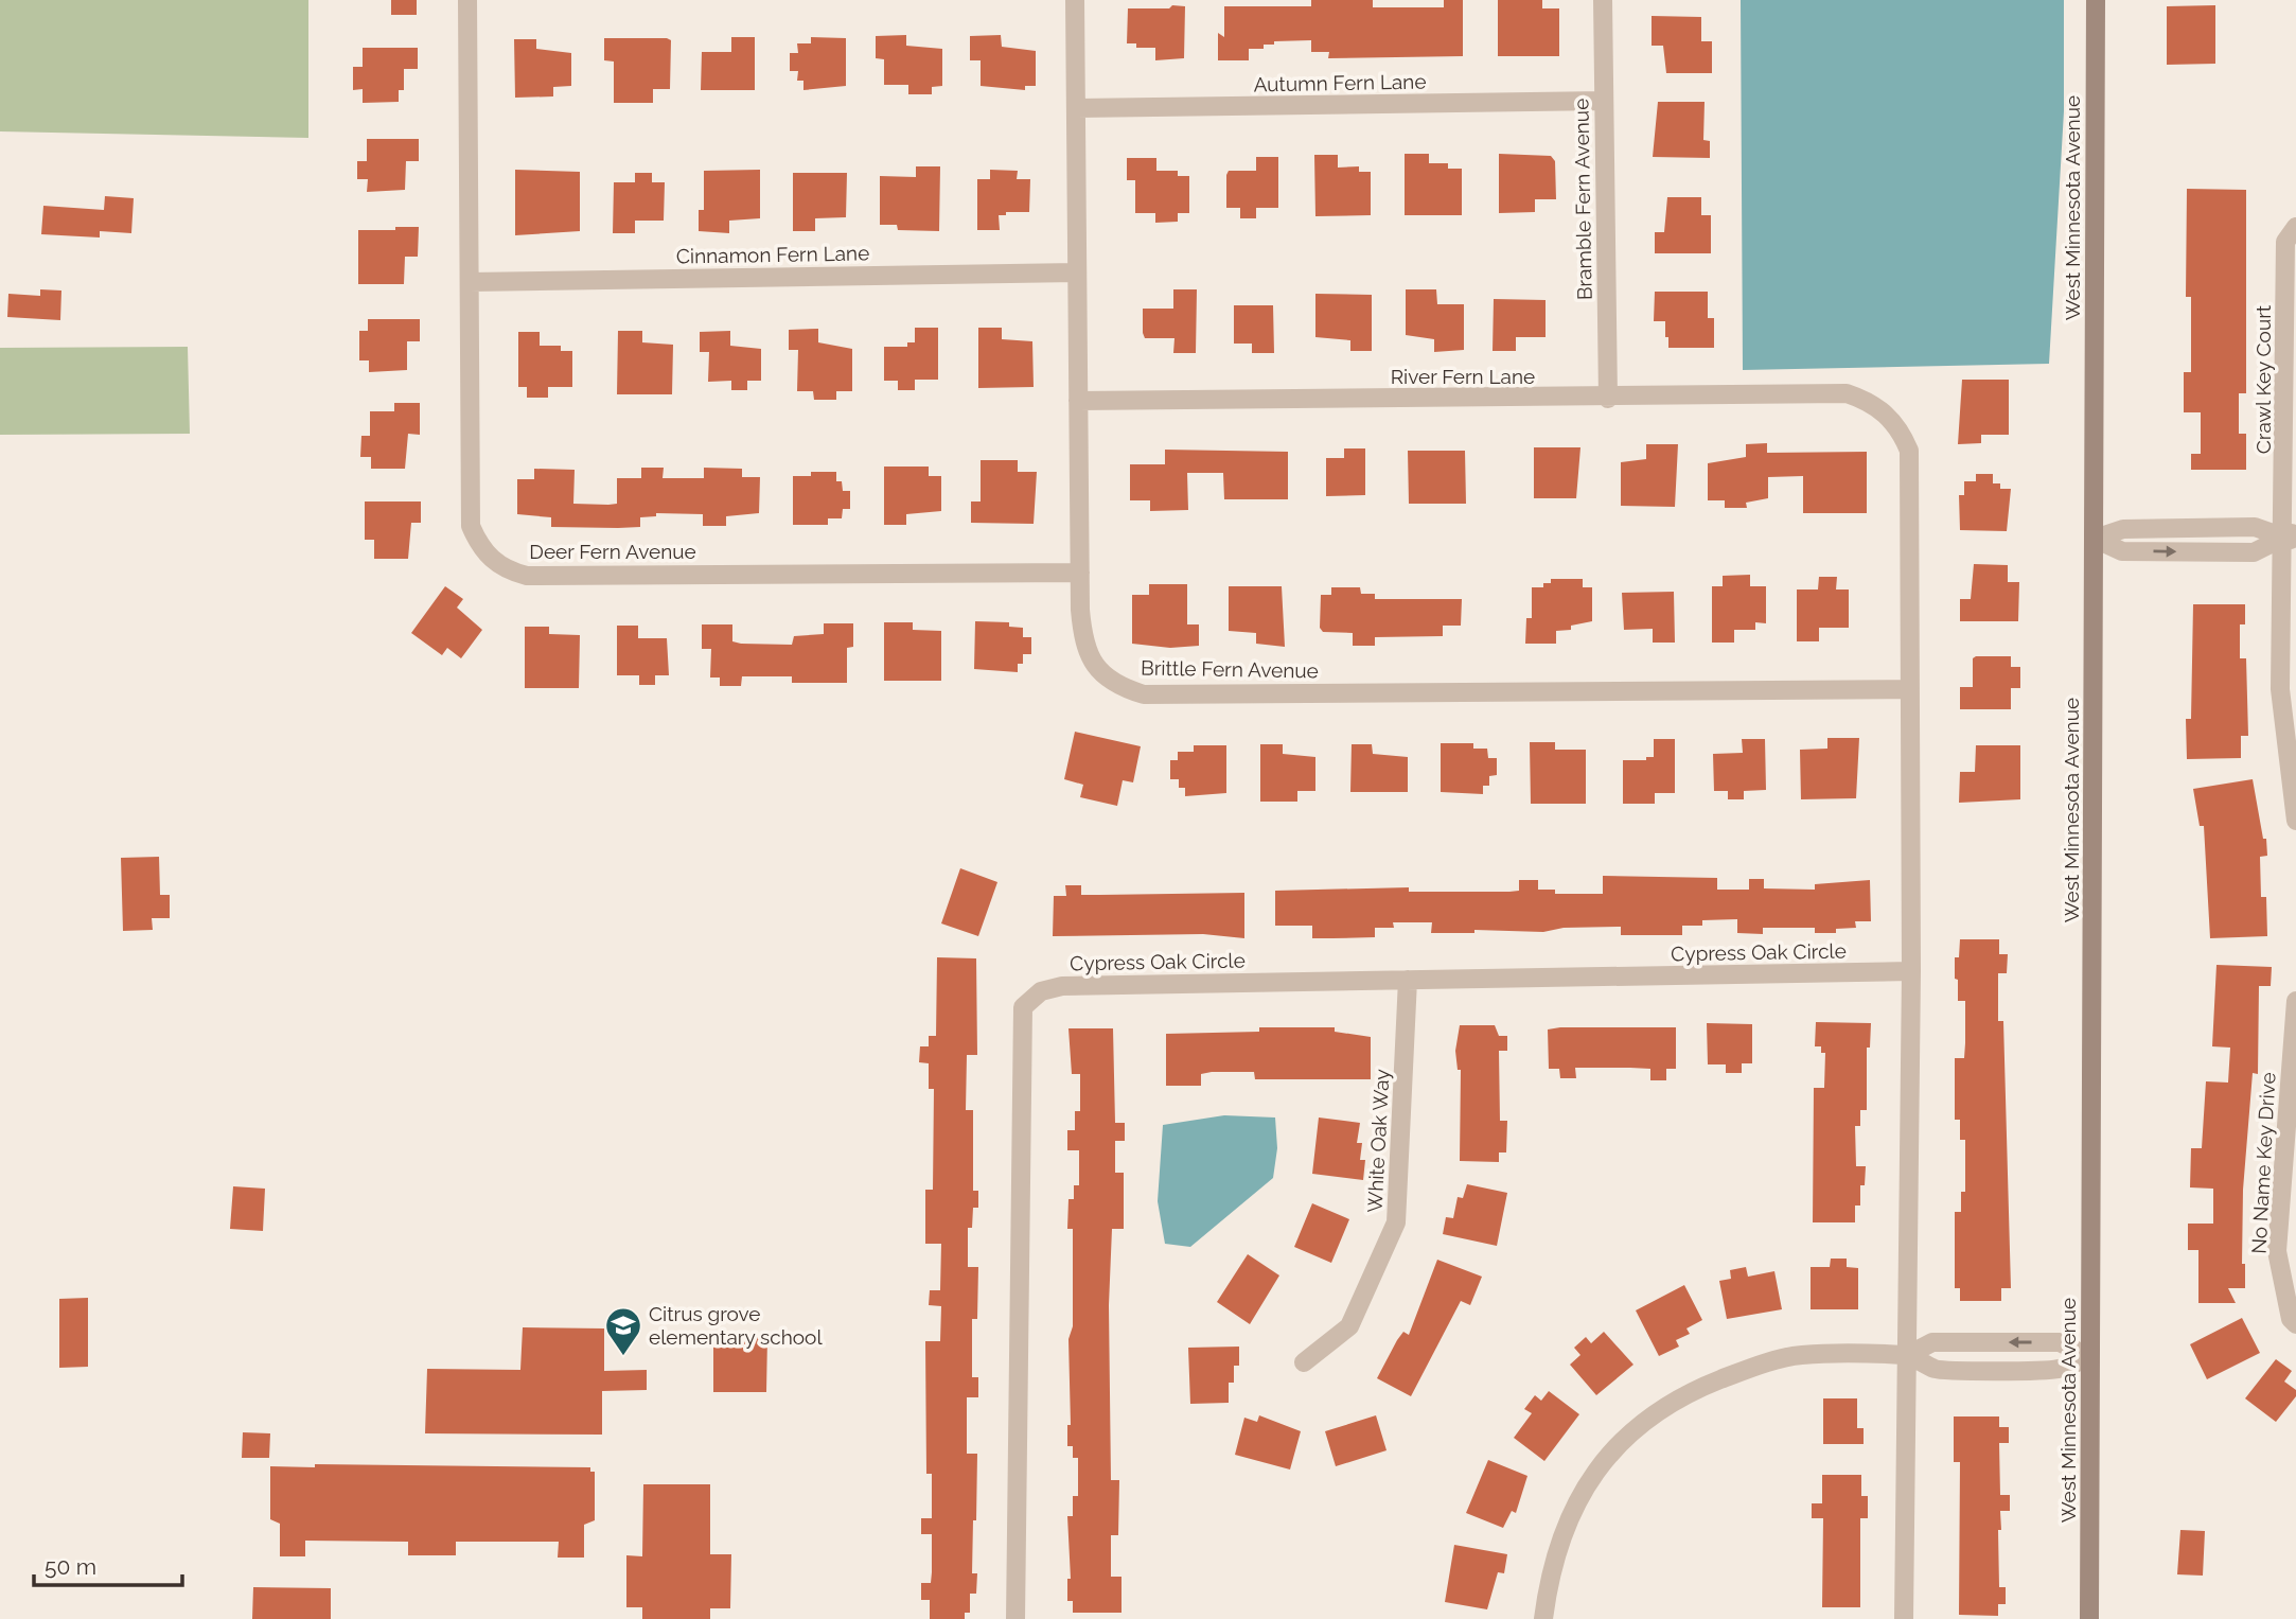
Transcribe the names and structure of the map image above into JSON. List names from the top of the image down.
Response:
{
  "streets": {
    "street": [
      "Autumn Fern Lane",
      "Bramble Fern Avenue",
      "West Minnesota Avenue",
      "Cinnamon Fern Lane",
      "River Fern Lane",
      "Crawl Key Court",
      "Deer Fern Avenue",
      "Brittle Fern Avenue",
      "Cypress Oak Circle",
      "White Oak Way",
      "No Name Key Drive"
    ]
  },
  "crossings": [
    ["Autumn Fern Lane", "Bramble Fern Avenue"],
    ["Autumn Fern Lane", "Brittle Fern Avenue"],
    ["Bramble Fern Avenue", "River Fern Lane"],
    ["Cinnamon Fern Lane", "Deer Fern Avenue"],
    ["Cinnamon Fern Lane", "Brittle Fern Avenue"],
    ["River Fern Lane", "Brittle Fern Avenue"],
    ["Deer Fern Avenue", "Brittle Fern Avenue"],
    ["Cypress Oak Circle", "White Oak Way"]
  ],
  "places": {
    "school or university": ["Citrus grove elementary school"]
  },
  "scale_bar": "50 m"
}
